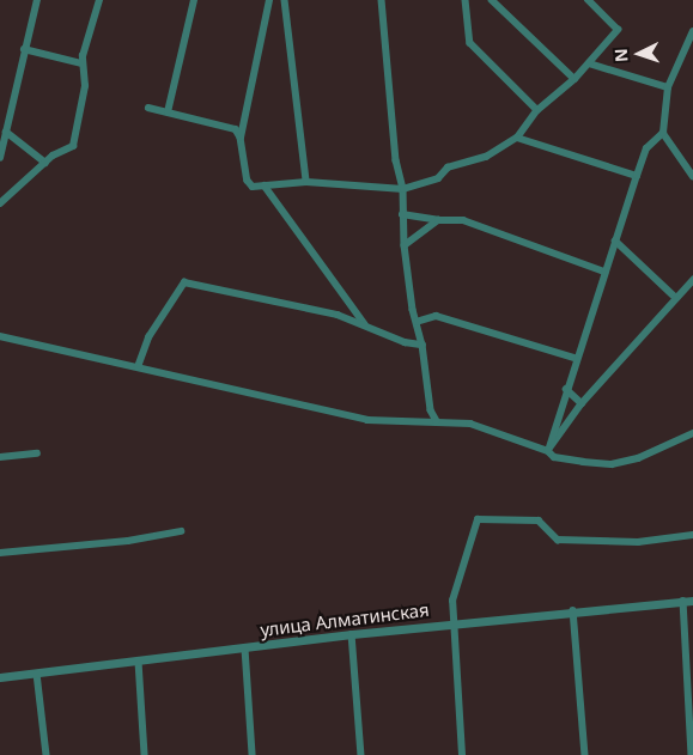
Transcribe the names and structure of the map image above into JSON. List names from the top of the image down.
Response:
{
  "streets": {
    "street": ["улица Алматинская"]
  },
  "north": "left"
}
